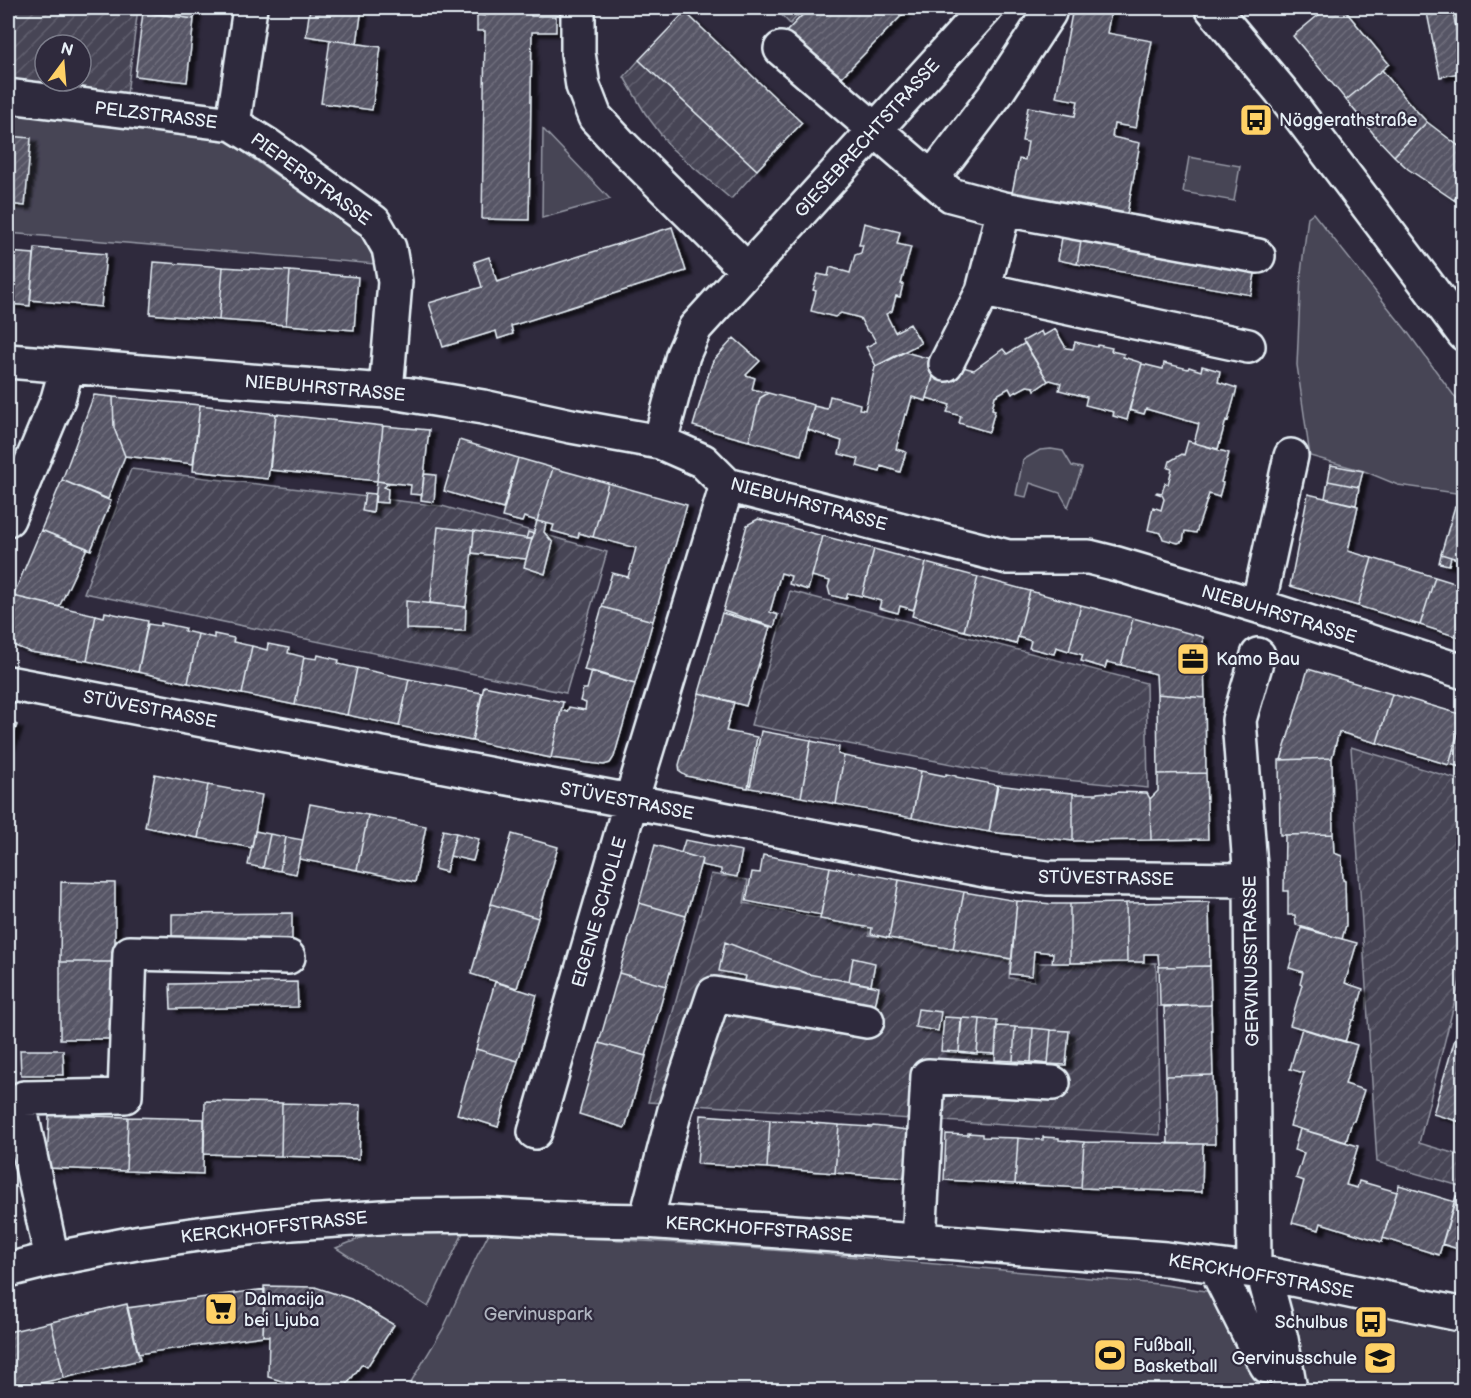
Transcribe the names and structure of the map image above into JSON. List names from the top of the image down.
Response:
{
  "streets": {
    "street": [
      "PELZSTRASSE",
      "GIESEBRECHTSTRASSE",
      "PIEPERSTRASSE",
      "NIEBUHRSTRASSE",
      "STÜVESTRASSE",
      "EIGENE SCHOLLE",
      "GERVINUSSTRASSE",
      "KERCKHOFFSTRASSE"
    ]
  },
  "crossings": [
    ["PELZSTRASSE", "PIEPERSTRASSE"],
    ["GIESEBRECHTSTRASSE", "NIEBUHRSTRASSE"],
    ["PIEPERSTRASSE", "NIEBUHRSTRASSE"],
    ["NIEBUHRSTRASSE", "EIGENE SCHOLLE"],
    ["STÜVESTRASSE", "EIGENE SCHOLLE"],
    ["STÜVESTRASSE", "GERVINUSSTRASSE"],
    ["GERVINUSSTRASSE", "KERCKHOFFSTRASSE"]
  ],
  "parks": ["Gervinuspark"],
  "places": {
    "bus stop": ["Nöggerathstraße", "Schulbus"],
    "office": ["Kamo Bau"],
    "supermarket": ["Dalmacija bei Ljuba"],
    "sports": ["Fußball, Basketball"],
    "school or university": ["Gervinusschule"]
  },
  "north": "top"
}
